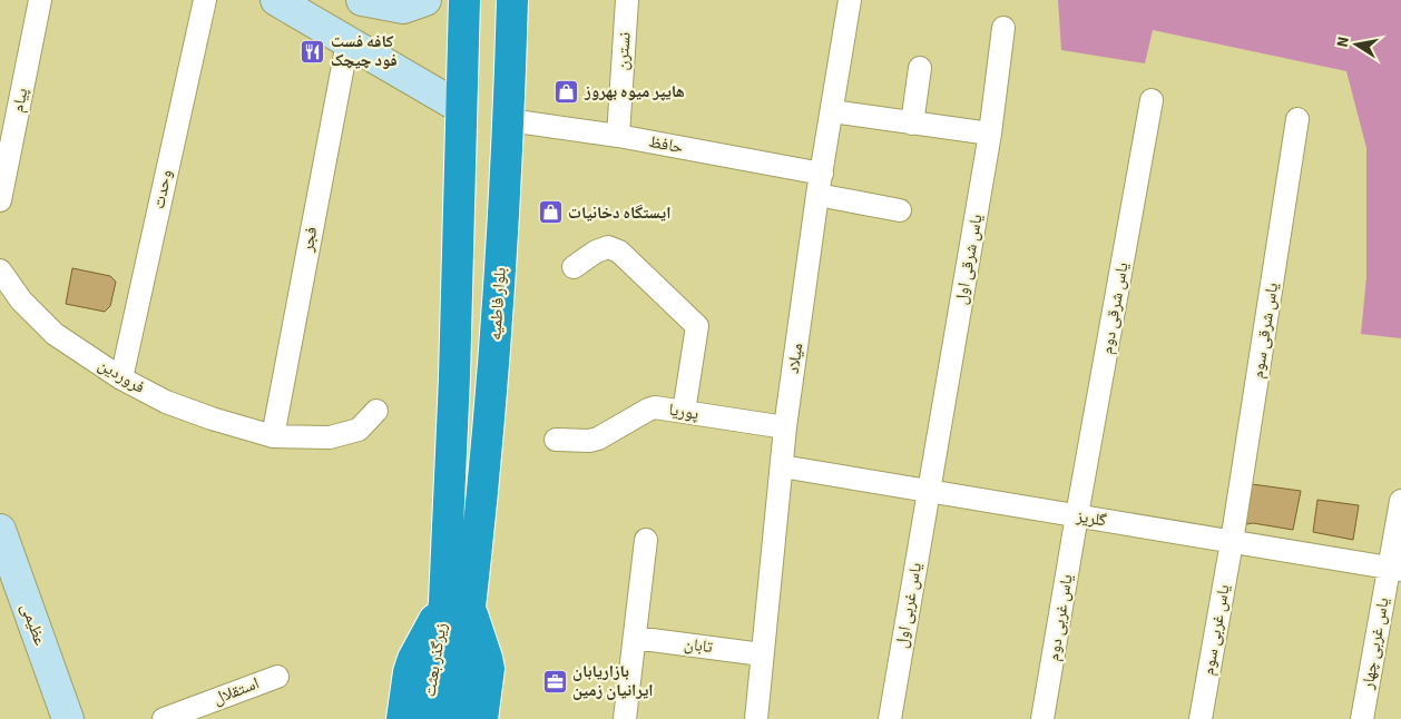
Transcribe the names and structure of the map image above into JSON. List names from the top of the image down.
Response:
{
  "streets": {
    "highway": ["بلوار فاطمیه", "زیرگذر بعثت"],
    "street": [
      "نسترن",
      "پیام",
      "حافظ",
      "وحدت",
      "فجر",
      "یاس شرقی اول",
      "یاس شرقی دوم",
      "یاس شرقی سوم",
      "میلاد",
      "فروردین",
      "پوریا",
      "گلریز",
      "یاس غربی اول",
      "یاس غربی دوم",
      "عظیمی",
      "یاس غربی سوم",
      "یاس غربی چهار",
      "تابان",
      "استقلال"
    ]
  },
  "crossings": [
    ["نسترن", "حافظ"],
    ["حافظ", "بلوار فاطمیه"],
    ["حافظ", "میلاد"],
    ["وحدت", "فروردین"],
    ["فجر", "فروردین"],
    ["یاس شرقی اول", "گلریز"],
    ["یاس شرقی اول", "یاس غربی اول"],
    ["بلوار فاطمیه", "زیرگذر بعثت"],
    ["یاس شرقی دوم", "گلریز"],
    ["یاس شرقی دوم", "یاس غربی دوم"],
    ["یاس شرقی سوم", "گلریز"],
    ["یاس شرقی سوم", "یاس غربی سوم"],
    ["میلاد", "پوریا"],
    ["میلاد", "گلریز"],
    ["میلاد", "تابان"],
    ["گلریز", "یاس غربی اول"],
    ["گلریز", "یاس غربی دوم"],
    ["گلریز", "یاس غربی سوم"],
    ["گلریز", "یاس غربی چهار"]
  ],
  "places": {
    "restaurant": ["کافه فست فود چیچک"],
    "shop": ["هایپر میوه بهروز", "ایستگاه دخانیات"],
    "office": ["بازاریابان ایرانیان زمین"]
  },
  "north": "left"
}
